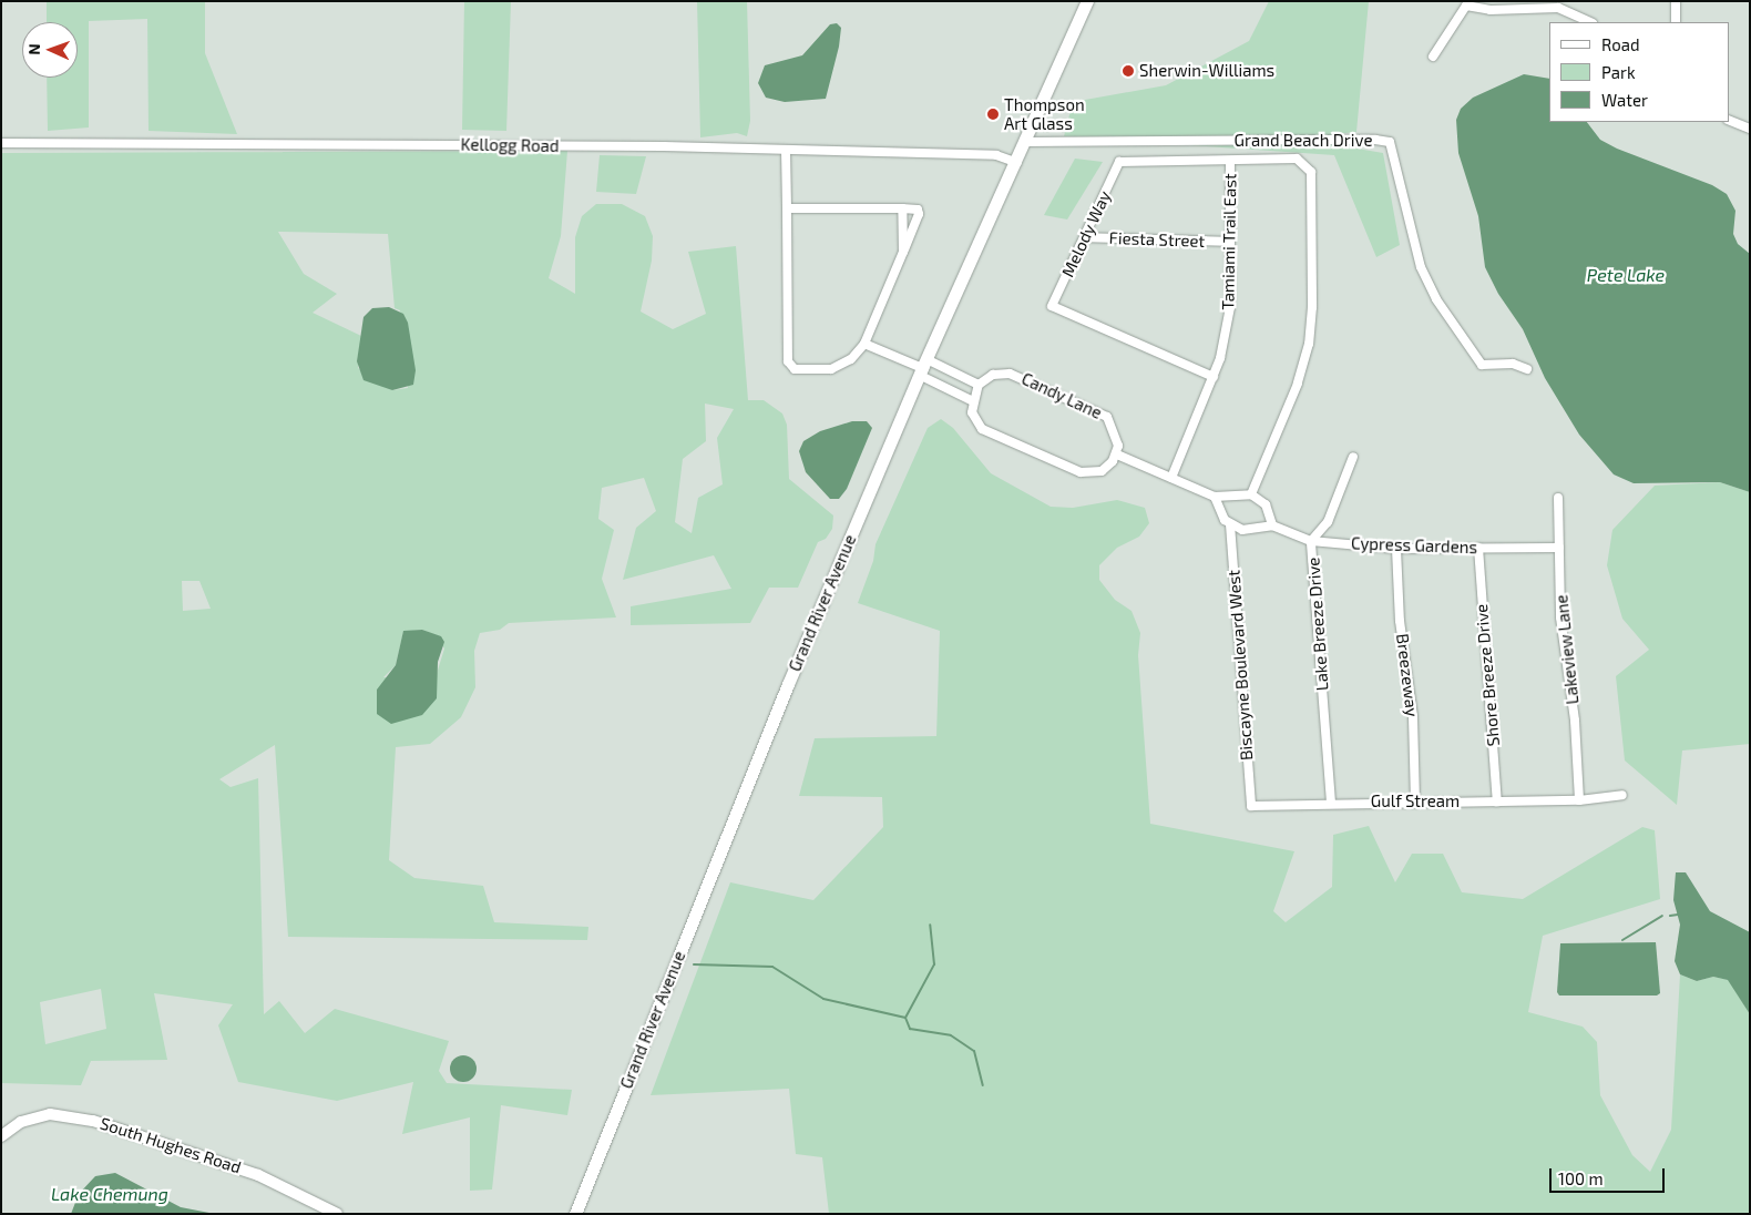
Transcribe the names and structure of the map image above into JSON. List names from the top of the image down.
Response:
{
  "streets": {
    "main road": ["Grand River Avenue"],
    "street": [
      "Grand Beach Drive",
      "Kellogg Road",
      "Melody Way",
      "Fiesta Street",
      "Tamiami Trail East",
      "Candy Lane",
      "Cypress Gardens",
      "Lake Breeze Drive",
      "Lakeview Lane",
      "Biscayne Boulevard West",
      "Breezeway",
      "Shore Breeze Drive",
      "Gulf Stream",
      "South Hughes Road"
    ]
  },
  "crossings": [
    ["Grand Beach Drive", "Grand River Avenue"],
    ["Kellogg Road", "Grand River Avenue"],
    ["Melody Way", "Fiesta Street"],
    ["Melody Way", "Tamiami Trail East"],
    ["Fiesta Street", "Tamiami Trail East"],
    ["Cypress Gardens", "Lake Breeze Drive"],
    ["Cypress Gardens", "Lakeview Lane"],
    ["Cypress Gardens", "Biscayne Boulevard West"],
    ["Cypress Gardens", "Breezeway"],
    ["Cypress Gardens", "Shore Breeze Drive"],
    ["Lake Breeze Drive", "Gulf Stream"],
    ["Lakeview Lane", "Gulf Stream"],
    ["Biscayne Boulevard West", "Gulf Stream"],
    ["Breezeway", "Gulf Stream"],
    ["Shore Breeze Drive", "Gulf Stream"]
  ],
  "water": ["Pete Lake", "Lake Chemung"],
  "places": ["Sherwin-Williams", "Thompson Art Glass"],
  "legend": ["Road", "Park", "Water"],
  "scale_bar": "100 m",
  "north": "left"
}
